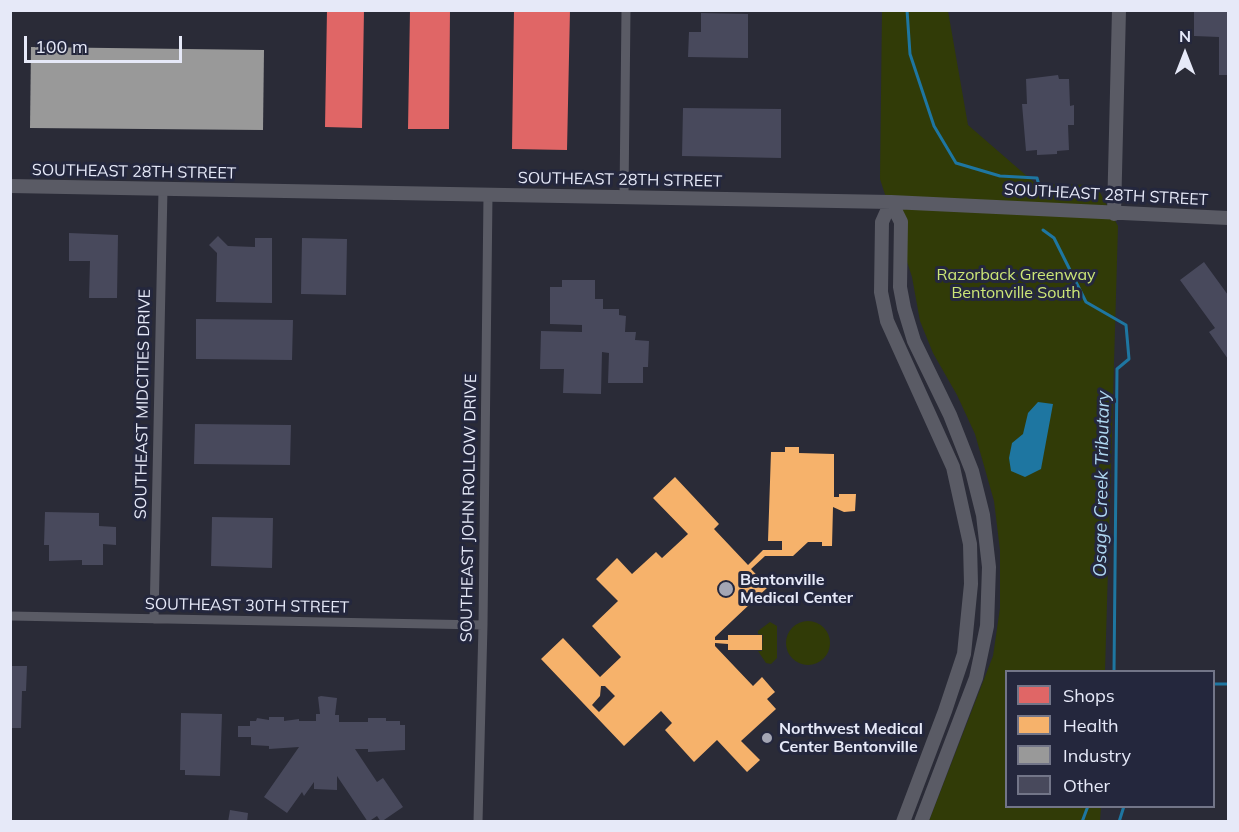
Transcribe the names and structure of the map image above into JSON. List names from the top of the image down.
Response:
{
  "streets": {
    "main road": ["SOUTHEAST 28TH STREET"],
    "street": ["SOUTHEAST MIDCITIES DRIVE", "SOUTHEAST JOHN ROLLOW DRIVE", "SOUTHEAST 30TH STREET"]
  },
  "crossings": [
    ["SOUTHEAST 28TH STREET", "SOUTHEAST MIDCITIES DRIVE"],
    ["SOUTHEAST 28TH STREET", "SOUTHEAST JOHN ROLLOW DRIVE"],
    ["SOUTHEAST MIDCITIES DRIVE", "SOUTHEAST 30TH STREET"],
    ["SOUTHEAST JOHN ROLLOW DRIVE", "SOUTHEAST 30TH STREET"]
  ],
  "water": ["Osage Creek Tributary"],
  "parks": ["Razorback Greenway Bentonville South"],
  "places": ["Bentonville Medical Center", "Northwest Medical Center Bentonville"],
  "legend": [
    "Shops",
    "Health",
    "Industry",
    "Other"
  ],
  "scale_bar": "100 m",
  "north": "top"
}
